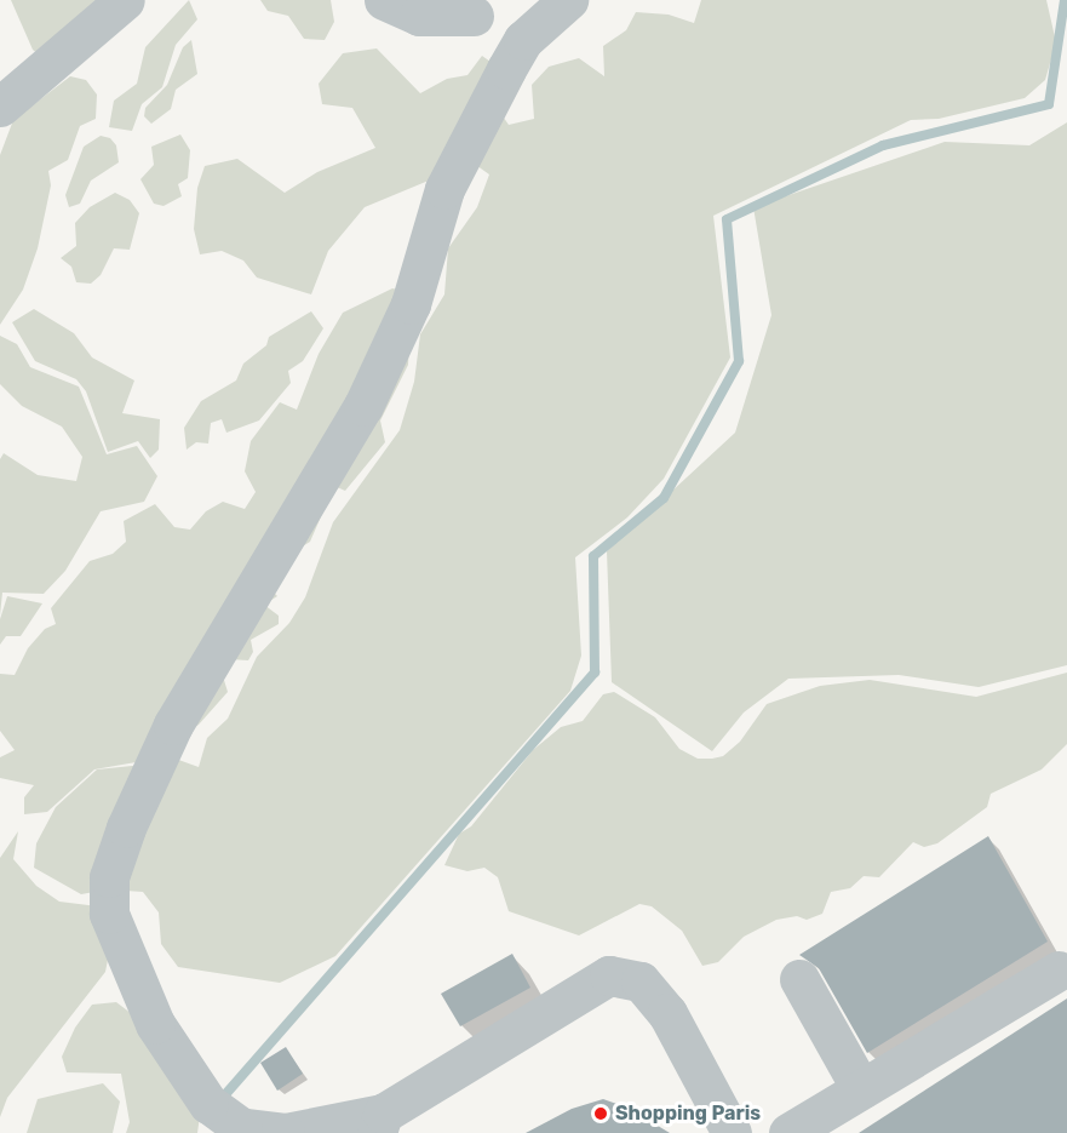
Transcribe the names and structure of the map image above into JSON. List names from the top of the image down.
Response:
{
  "places": ["Shopping Paris"]
}
